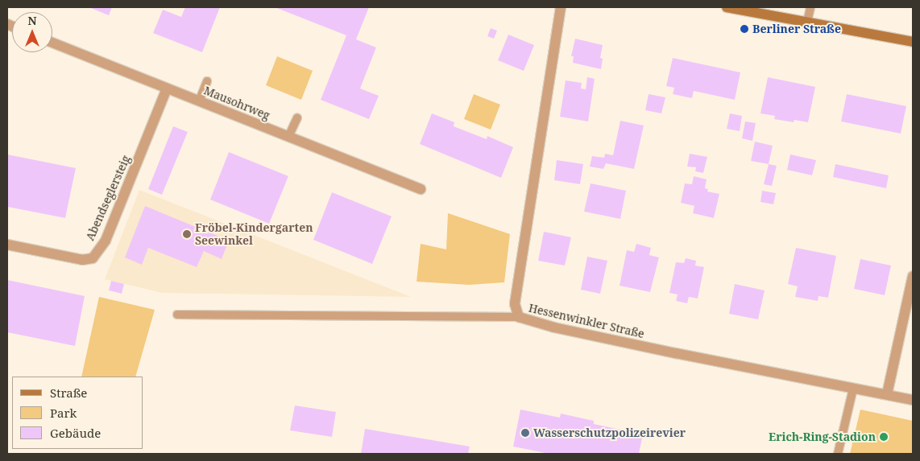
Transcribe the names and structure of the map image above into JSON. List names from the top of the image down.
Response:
{
  "streets": {
    "street": ["Mausohrweg", "Abendseglersteig", "Hessenwinkler Straße"]
  },
  "crossings": [
    ["Mausohrweg", "Abendseglersteig"]
  ],
  "places": [
    "Berliner Straße",
    "Fröbel-Kindergarten Seewinkel",
    "Wasserschutzpolizeirevier",
    "Erich-Ring-Stadion"
  ],
  "legend": ["Straße", "Park", "Gebäude"],
  "north": "top"
}
